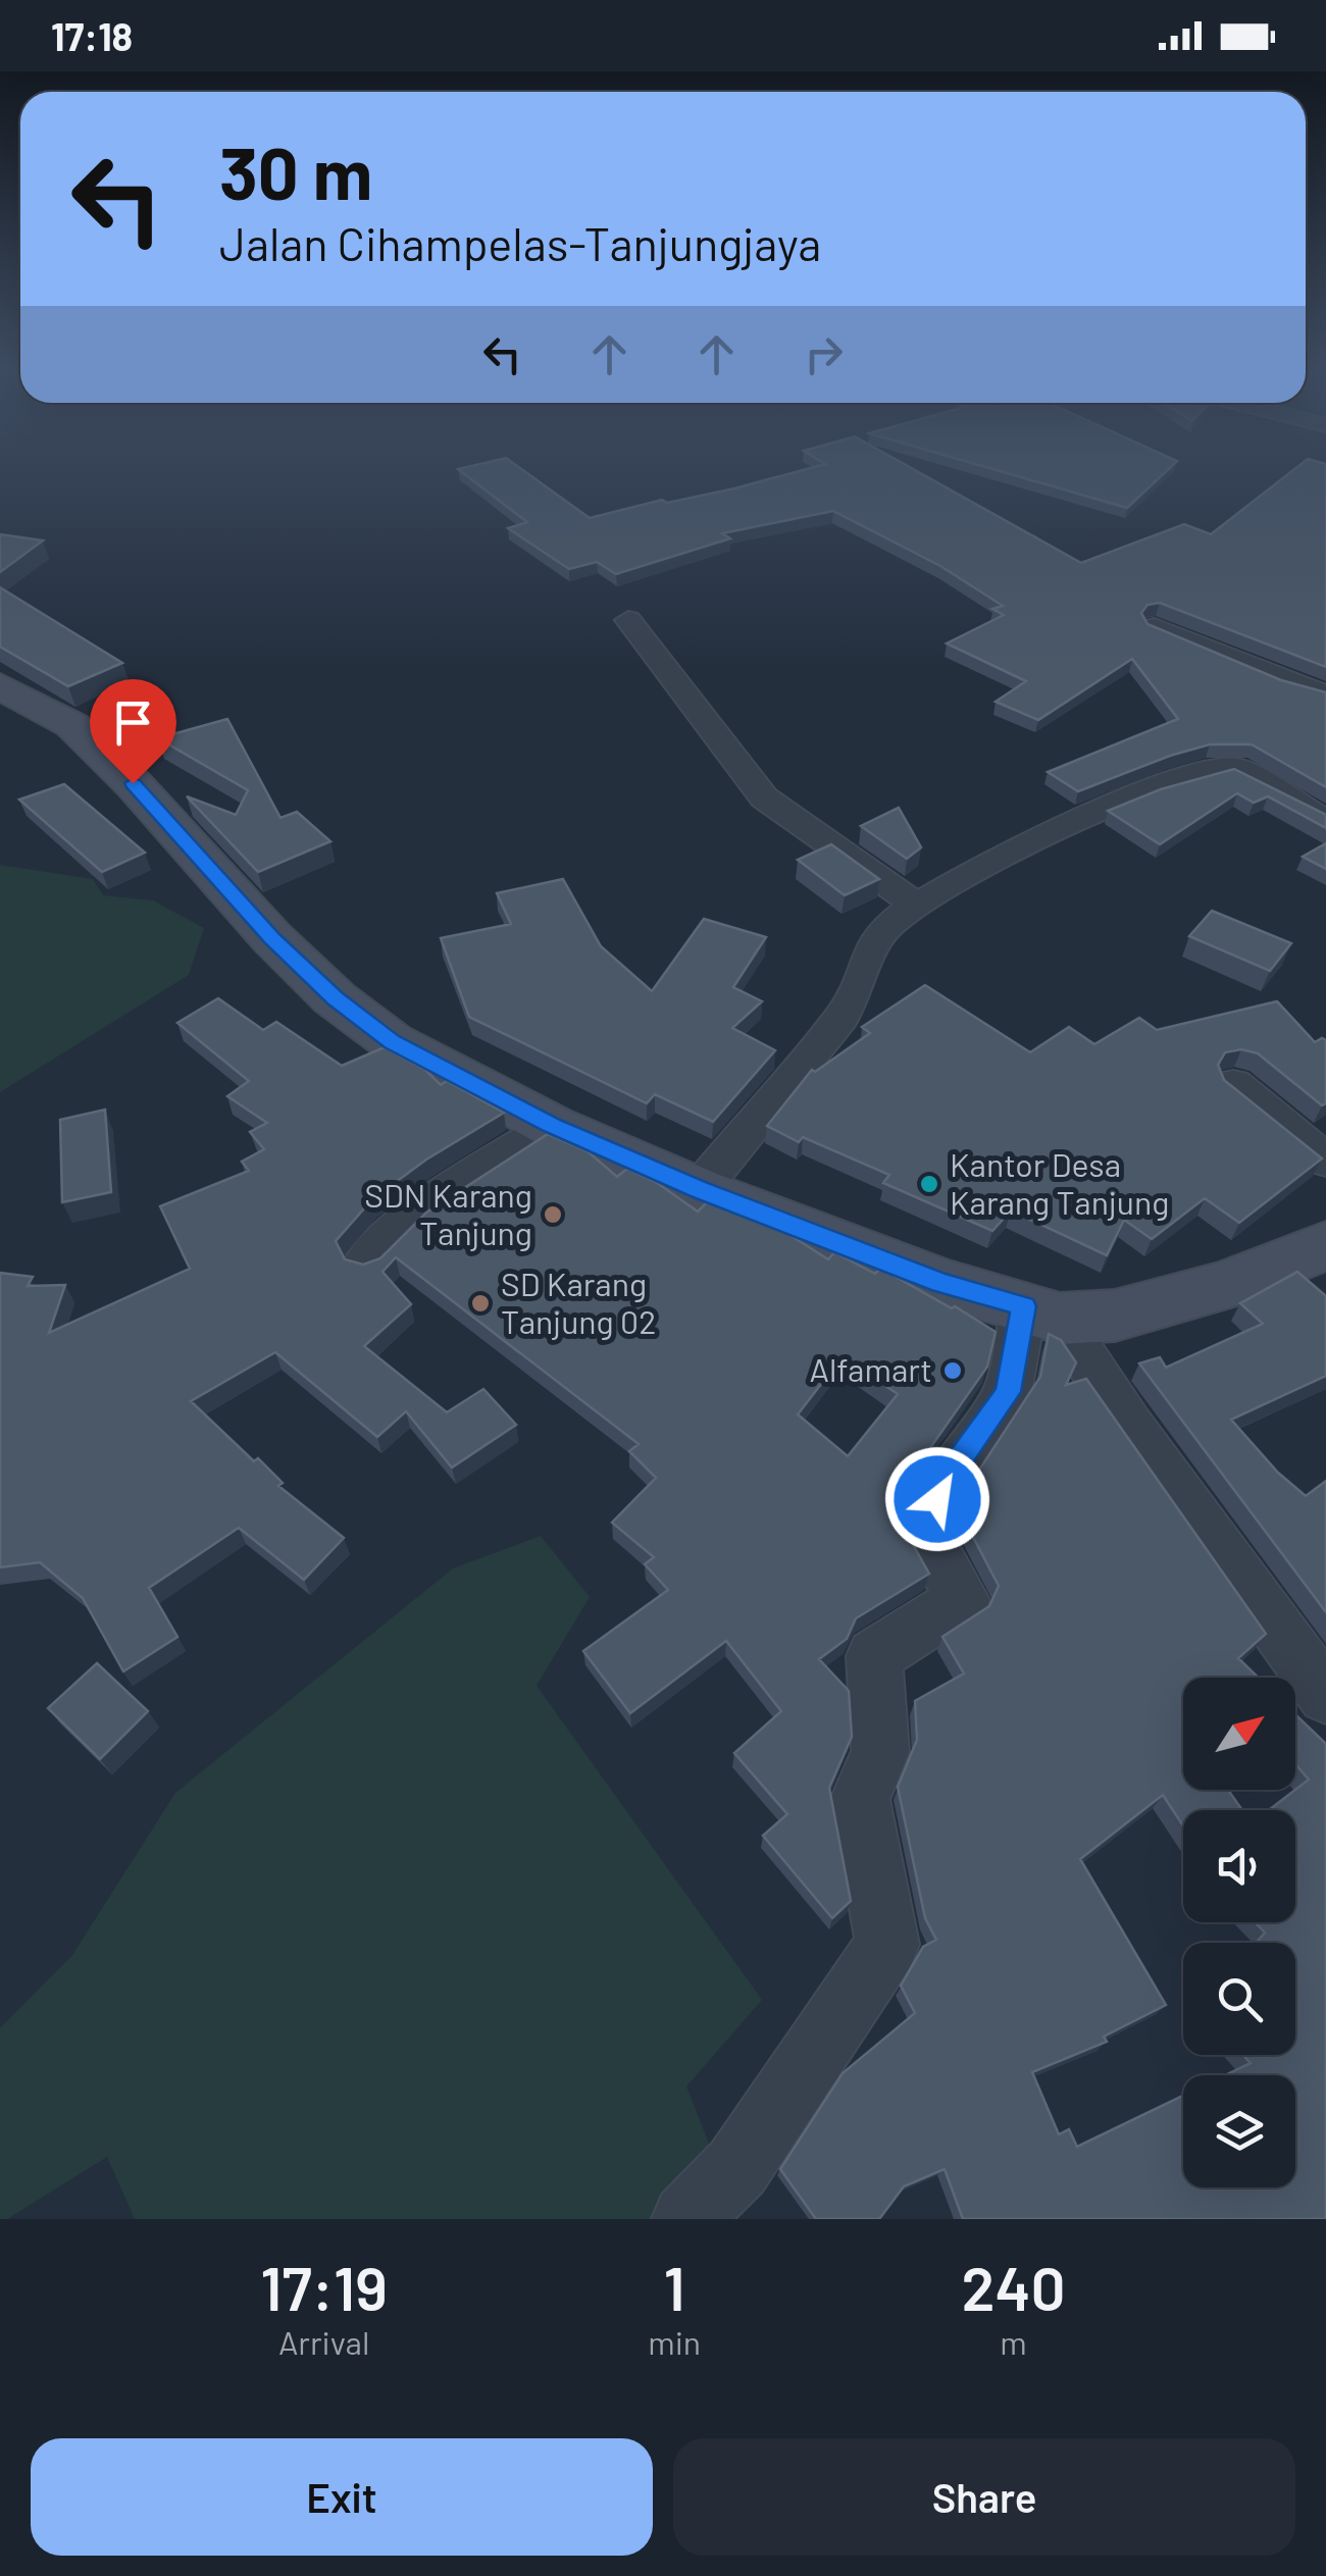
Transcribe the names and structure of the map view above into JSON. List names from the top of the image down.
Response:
{
  "places": [
    "Kantor Desa Karang Tanjung",
    "SDN Karang Tanjung",
    "SD Karang Tanjung 02",
    "Alfamart"
  ],
  "north": "top right",
  "page": {
    "status": "17:18",
    "turn": ["30 m", "Jalan Cihampelas-Tanjungjaya"],
    "eta": [
      "17:19",
      "Arrival",
      "1",
      "min",
      "240",
      "m"
    ],
    "buttons": ["Exit", "Share"]
  }
}
